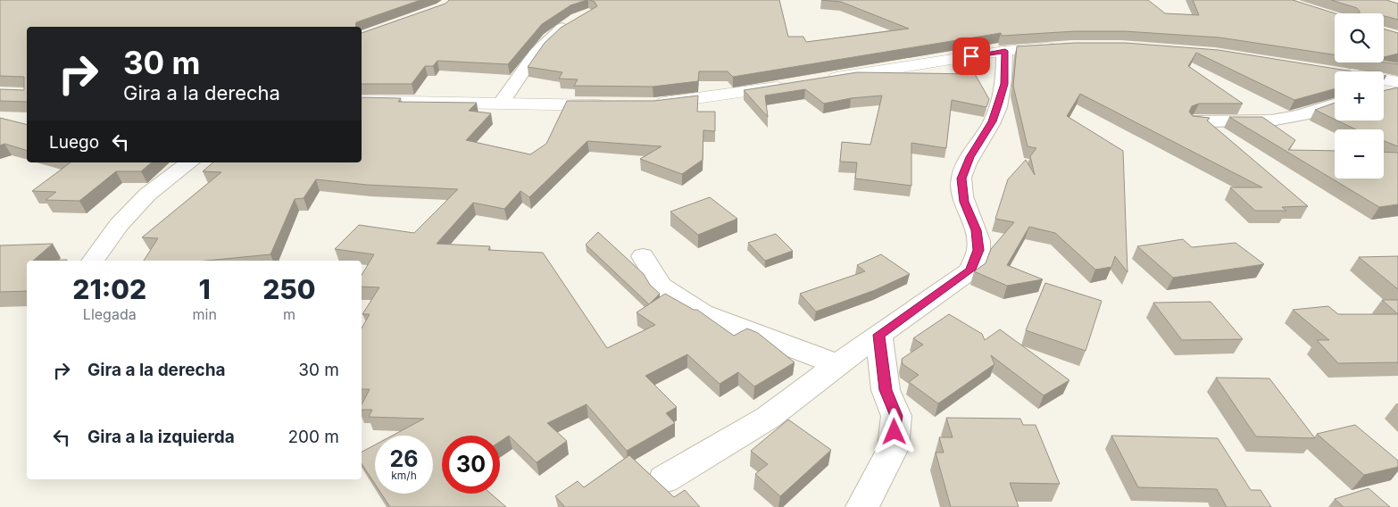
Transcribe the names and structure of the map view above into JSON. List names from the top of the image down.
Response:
{
  "page": {
    "map_buttons": ["+", "−"],
    "turn": ["30 m", "Gira a la derecha"],
    "then": "Luego",
    "eta": [
      "21:02",
      "Llegada",
      "1",
      "min",
      "250",
      "m"
    ],
    "list": [
      {
        "name": "Gira a la derecha",
        "value": "30 m"
      },
      {
        "name": "Gira a la izquierda",
        "value": "200 m"
      }
    ],
    "speed": "26 km/h",
    "limit": "30"
  }
}
